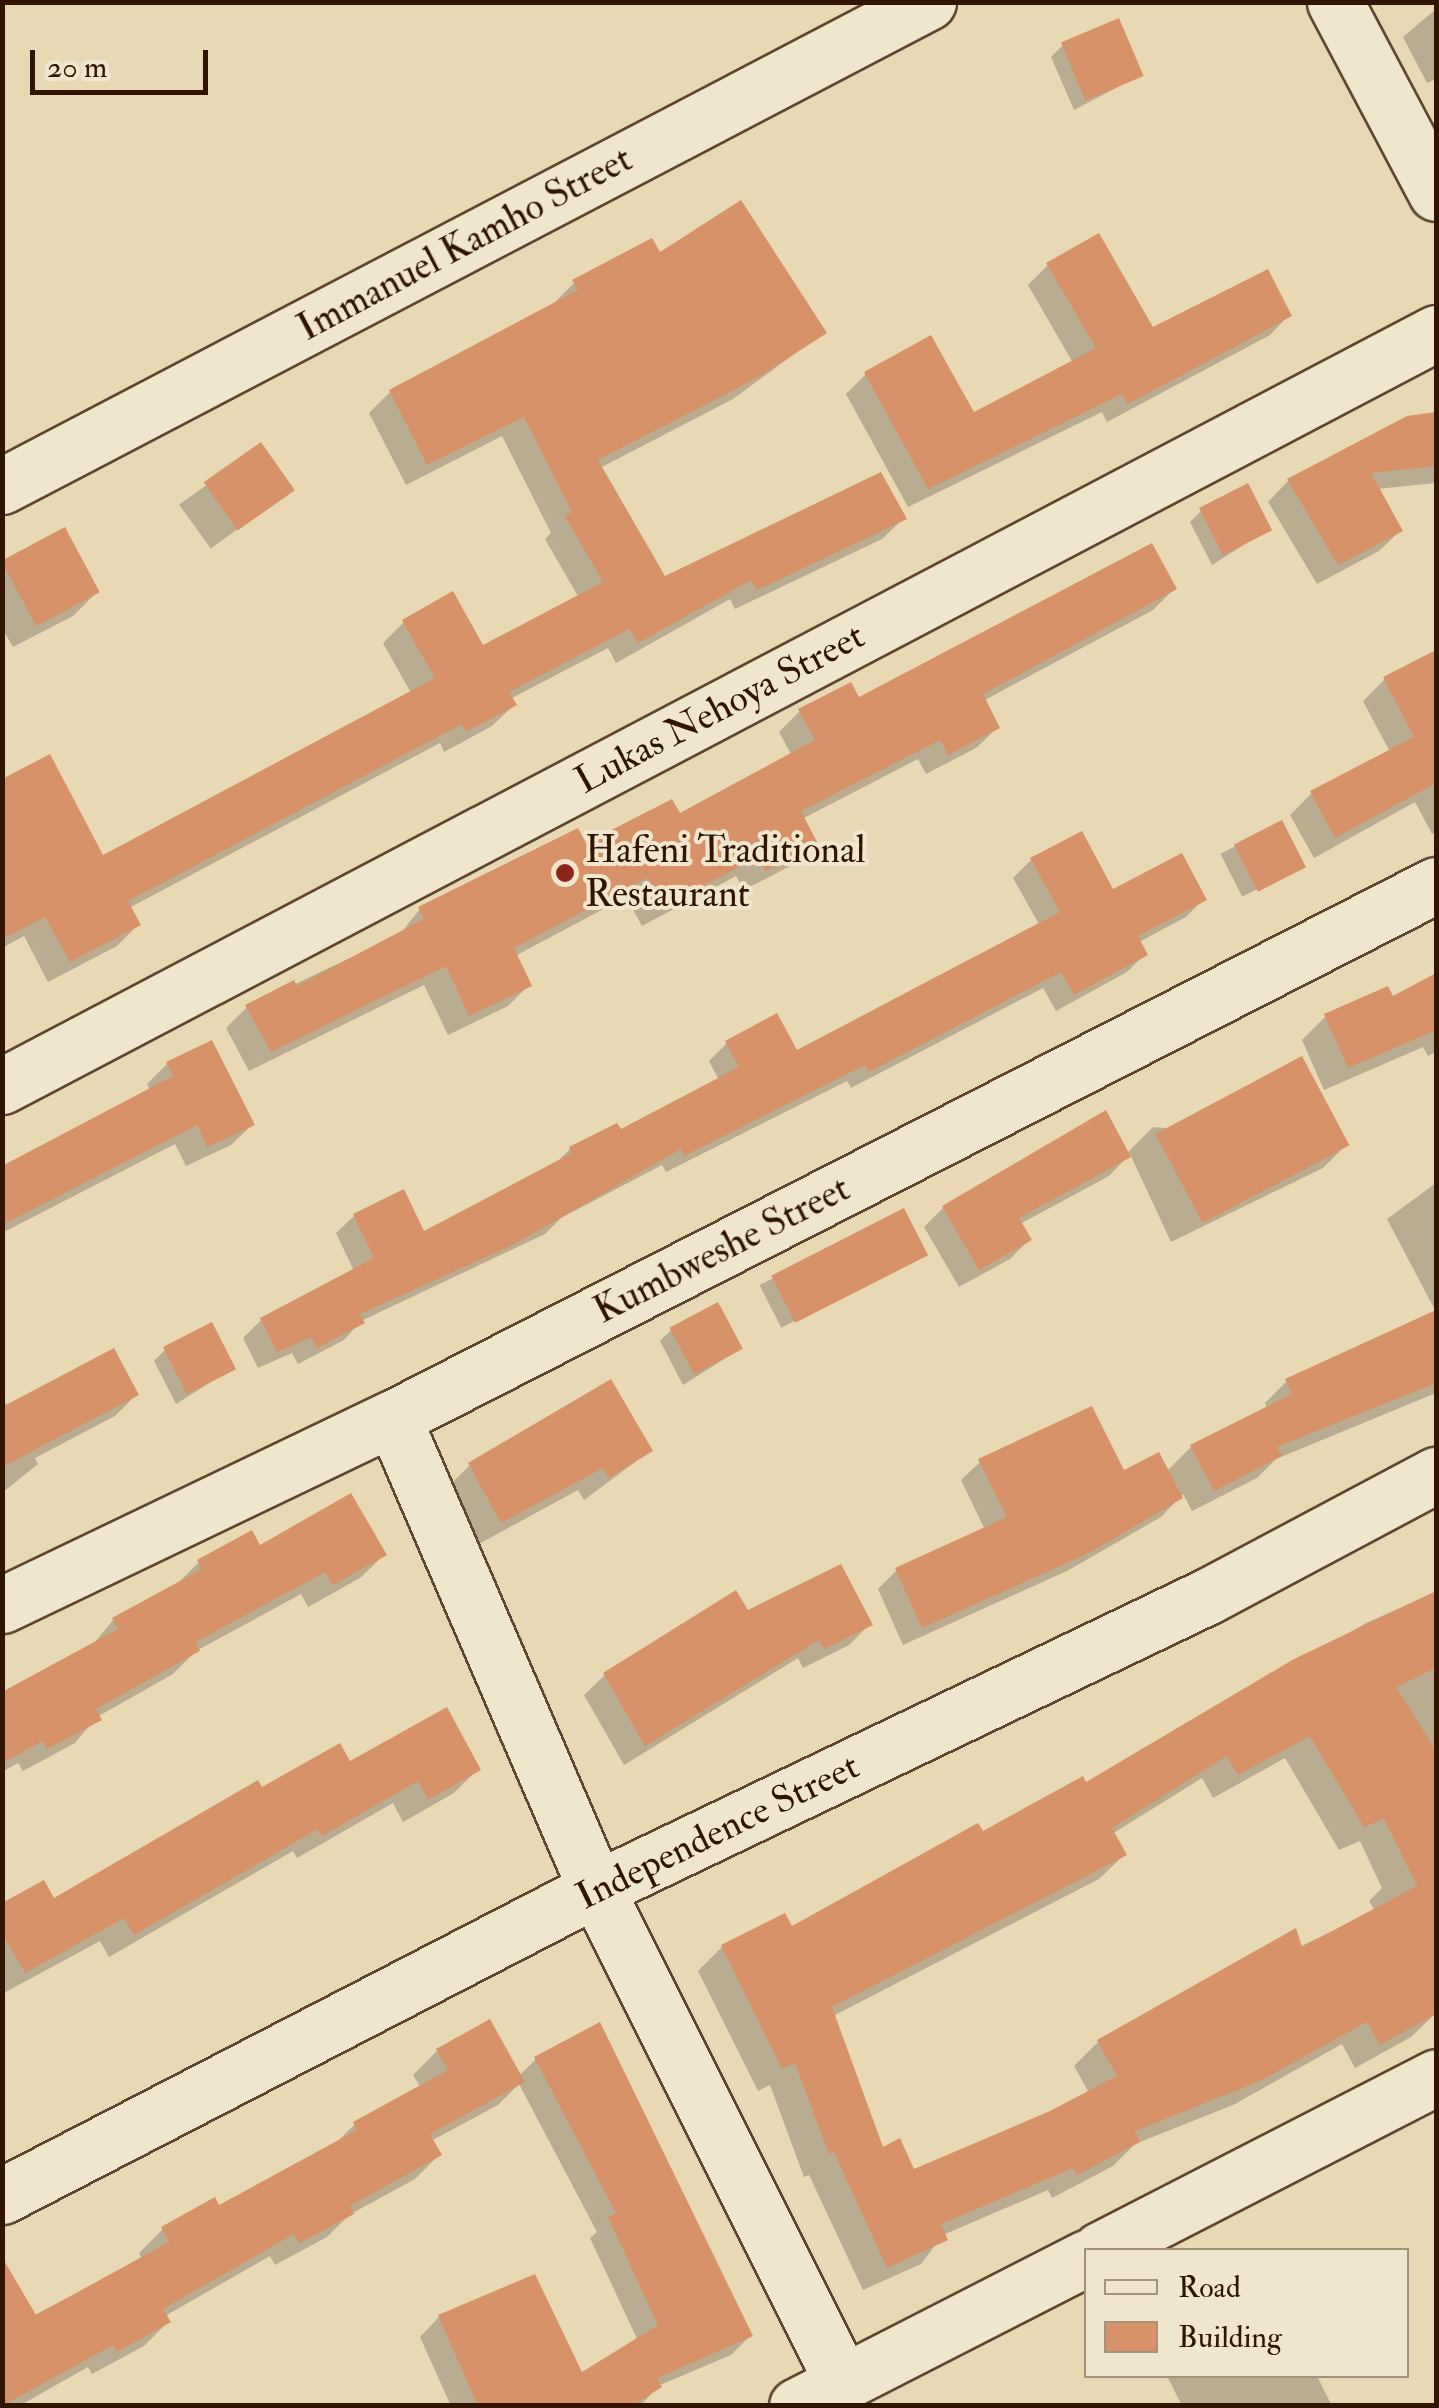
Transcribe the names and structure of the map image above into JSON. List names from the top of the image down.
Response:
{
  "streets": {
    "street": [
      "Immanuel Kamho Street",
      "Lukas Nehoya Street",
      "Kumbweshe Street",
      "Independence Street"
    ]
  },
  "places": ["Hafeni Traditional Restaurant"],
  "legend": ["Road", "Building"],
  "scale_bar": "20 m"
}
